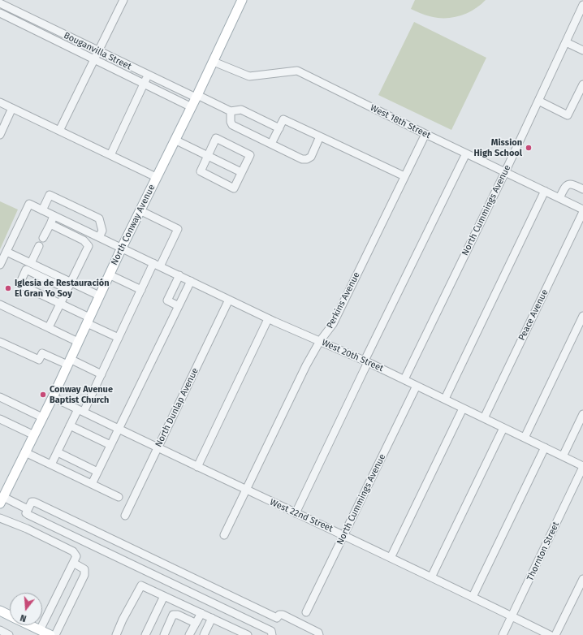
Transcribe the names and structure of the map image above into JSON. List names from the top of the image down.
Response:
{
  "streets": {
    "main road": ["North Conway Avenue"],
    "street": [
      "Bouganvilla Street",
      "West 18th Street",
      "North Cummings Avenue",
      "Perkins Avenue",
      "Peace Avenue",
      "West 20th Street",
      "North Dunlap Avenue",
      "West 22nd Street",
      "Thornton Street"
    ]
  },
  "crossings": [
    ["Bouganvilla Street", "North Conway Avenue"],
    ["West 18th Street", "North Cummings Avenue"],
    ["West 18th Street", "North Conway Avenue"],
    ["West 18th Street", "Perkins Avenue"],
    ["West 18th Street", "Peace Avenue"],
    ["North Cummings Avenue", "West 20th Street"],
    ["North Cummings Avenue", "West 22nd Street"],
    ["North Conway Avenue", "West 20th Street"],
    ["North Conway Avenue", "West 22nd Street"],
    ["Perkins Avenue", "West 20th Street"],
    ["Perkins Avenue", "West 22nd Street"],
    ["Peace Avenue", "West 20th Street"],
    ["West 20th Street", "North Dunlap Avenue"],
    ["West 20th Street", "Thornton Street"],
    ["North Dunlap Avenue", "West 22nd Street"],
    ["West 22nd Street", "Thornton Street"]
  ],
  "places": ["Mission High School", "Iglesia de Restauración El Gran Yo Soy", "Conway Avenue Baptist Church"],
  "north": "bottom"
}
